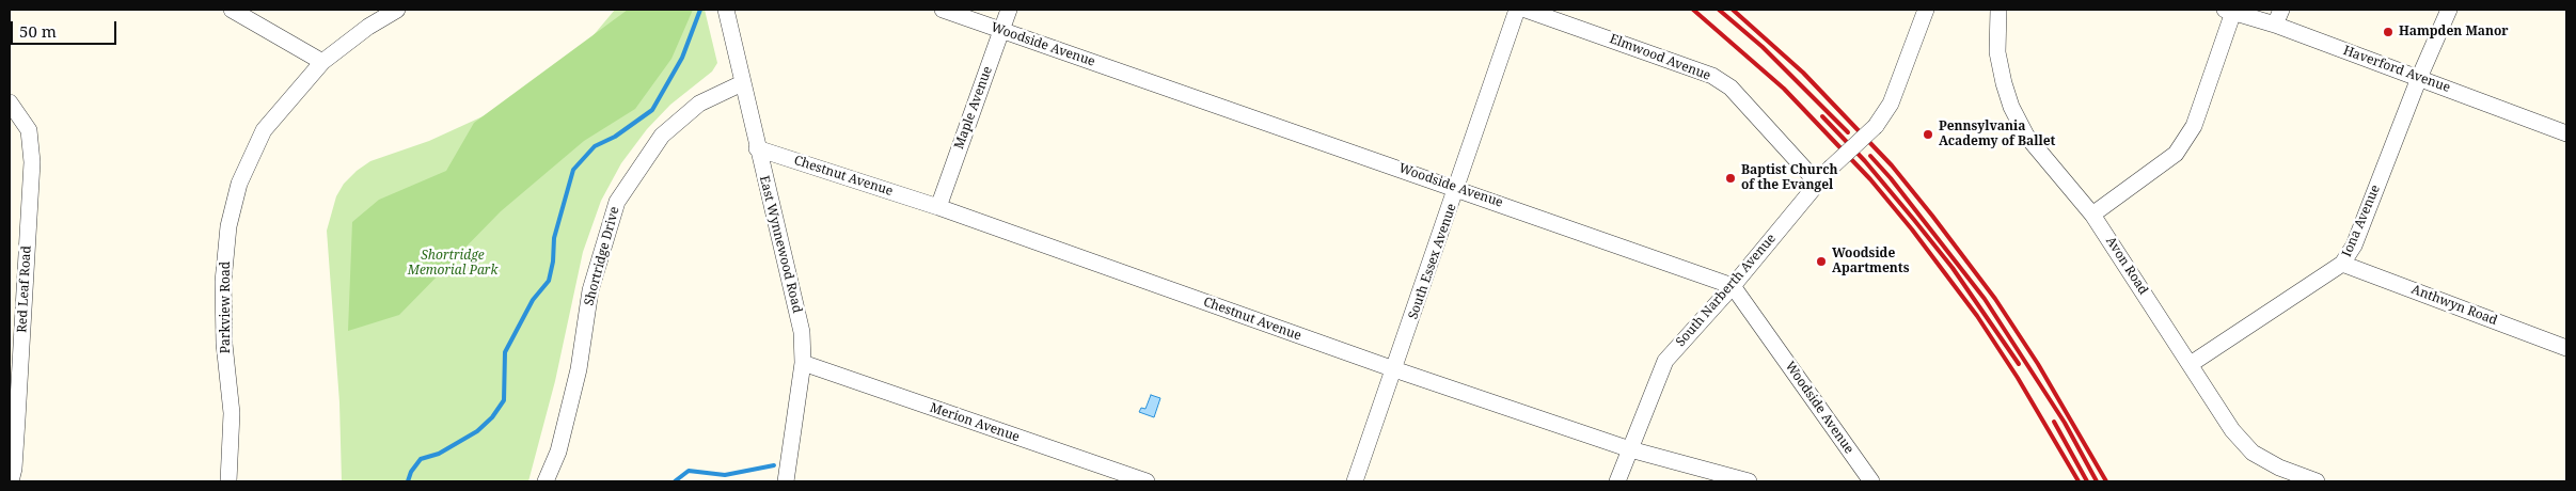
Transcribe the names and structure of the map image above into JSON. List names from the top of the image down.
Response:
{
  "streets": {
    "street": [
      "Woodside Avenue",
      "Elmwood Avenue",
      "Haverford Avenue",
      "Maple Avenue",
      "Chestnut Avenue",
      "Iona Avenue",
      "East Wynnewood Road",
      "Shortridge Drive",
      "South Essex Avenue",
      "Avon Road",
      "Red Leaf Road",
      "South Narberth Avenue",
      "Anthwyn Road",
      "Parkview Road",
      "Merion Avenue"
    ]
  },
  "crossings": [
    ["Woodside Avenue", "Maple Avenue"],
    ["Woodside Avenue", "South Essex Avenue"],
    ["Woodside Avenue", "South Narberth Avenue"],
    ["Elmwood Avenue", "South Narberth Avenue"],
    ["Haverford Avenue", "Iona Avenue"],
    ["Maple Avenue", "Chestnut Avenue"],
    ["Chestnut Avenue", "East Wynnewood Road"],
    ["Chestnut Avenue", "South Essex Avenue"],
    ["Chestnut Avenue", "South Narberth Avenue"],
    ["Iona Avenue", "Avon Road"],
    ["Iona Avenue", "Anthwyn Road"],
    ["East Wynnewood Road", "Shortridge Drive"],
    ["East Wynnewood Road", "Merion Avenue"]
  ],
  "parks": ["Shortridge Memorial Park"],
  "places": [
    "Hampden Manor",
    "Pennsylvania Academy of Ballet",
    "Baptist Church of the Evangel",
    "Woodside Apartments"
  ],
  "scale_bar": "50 m"
}
